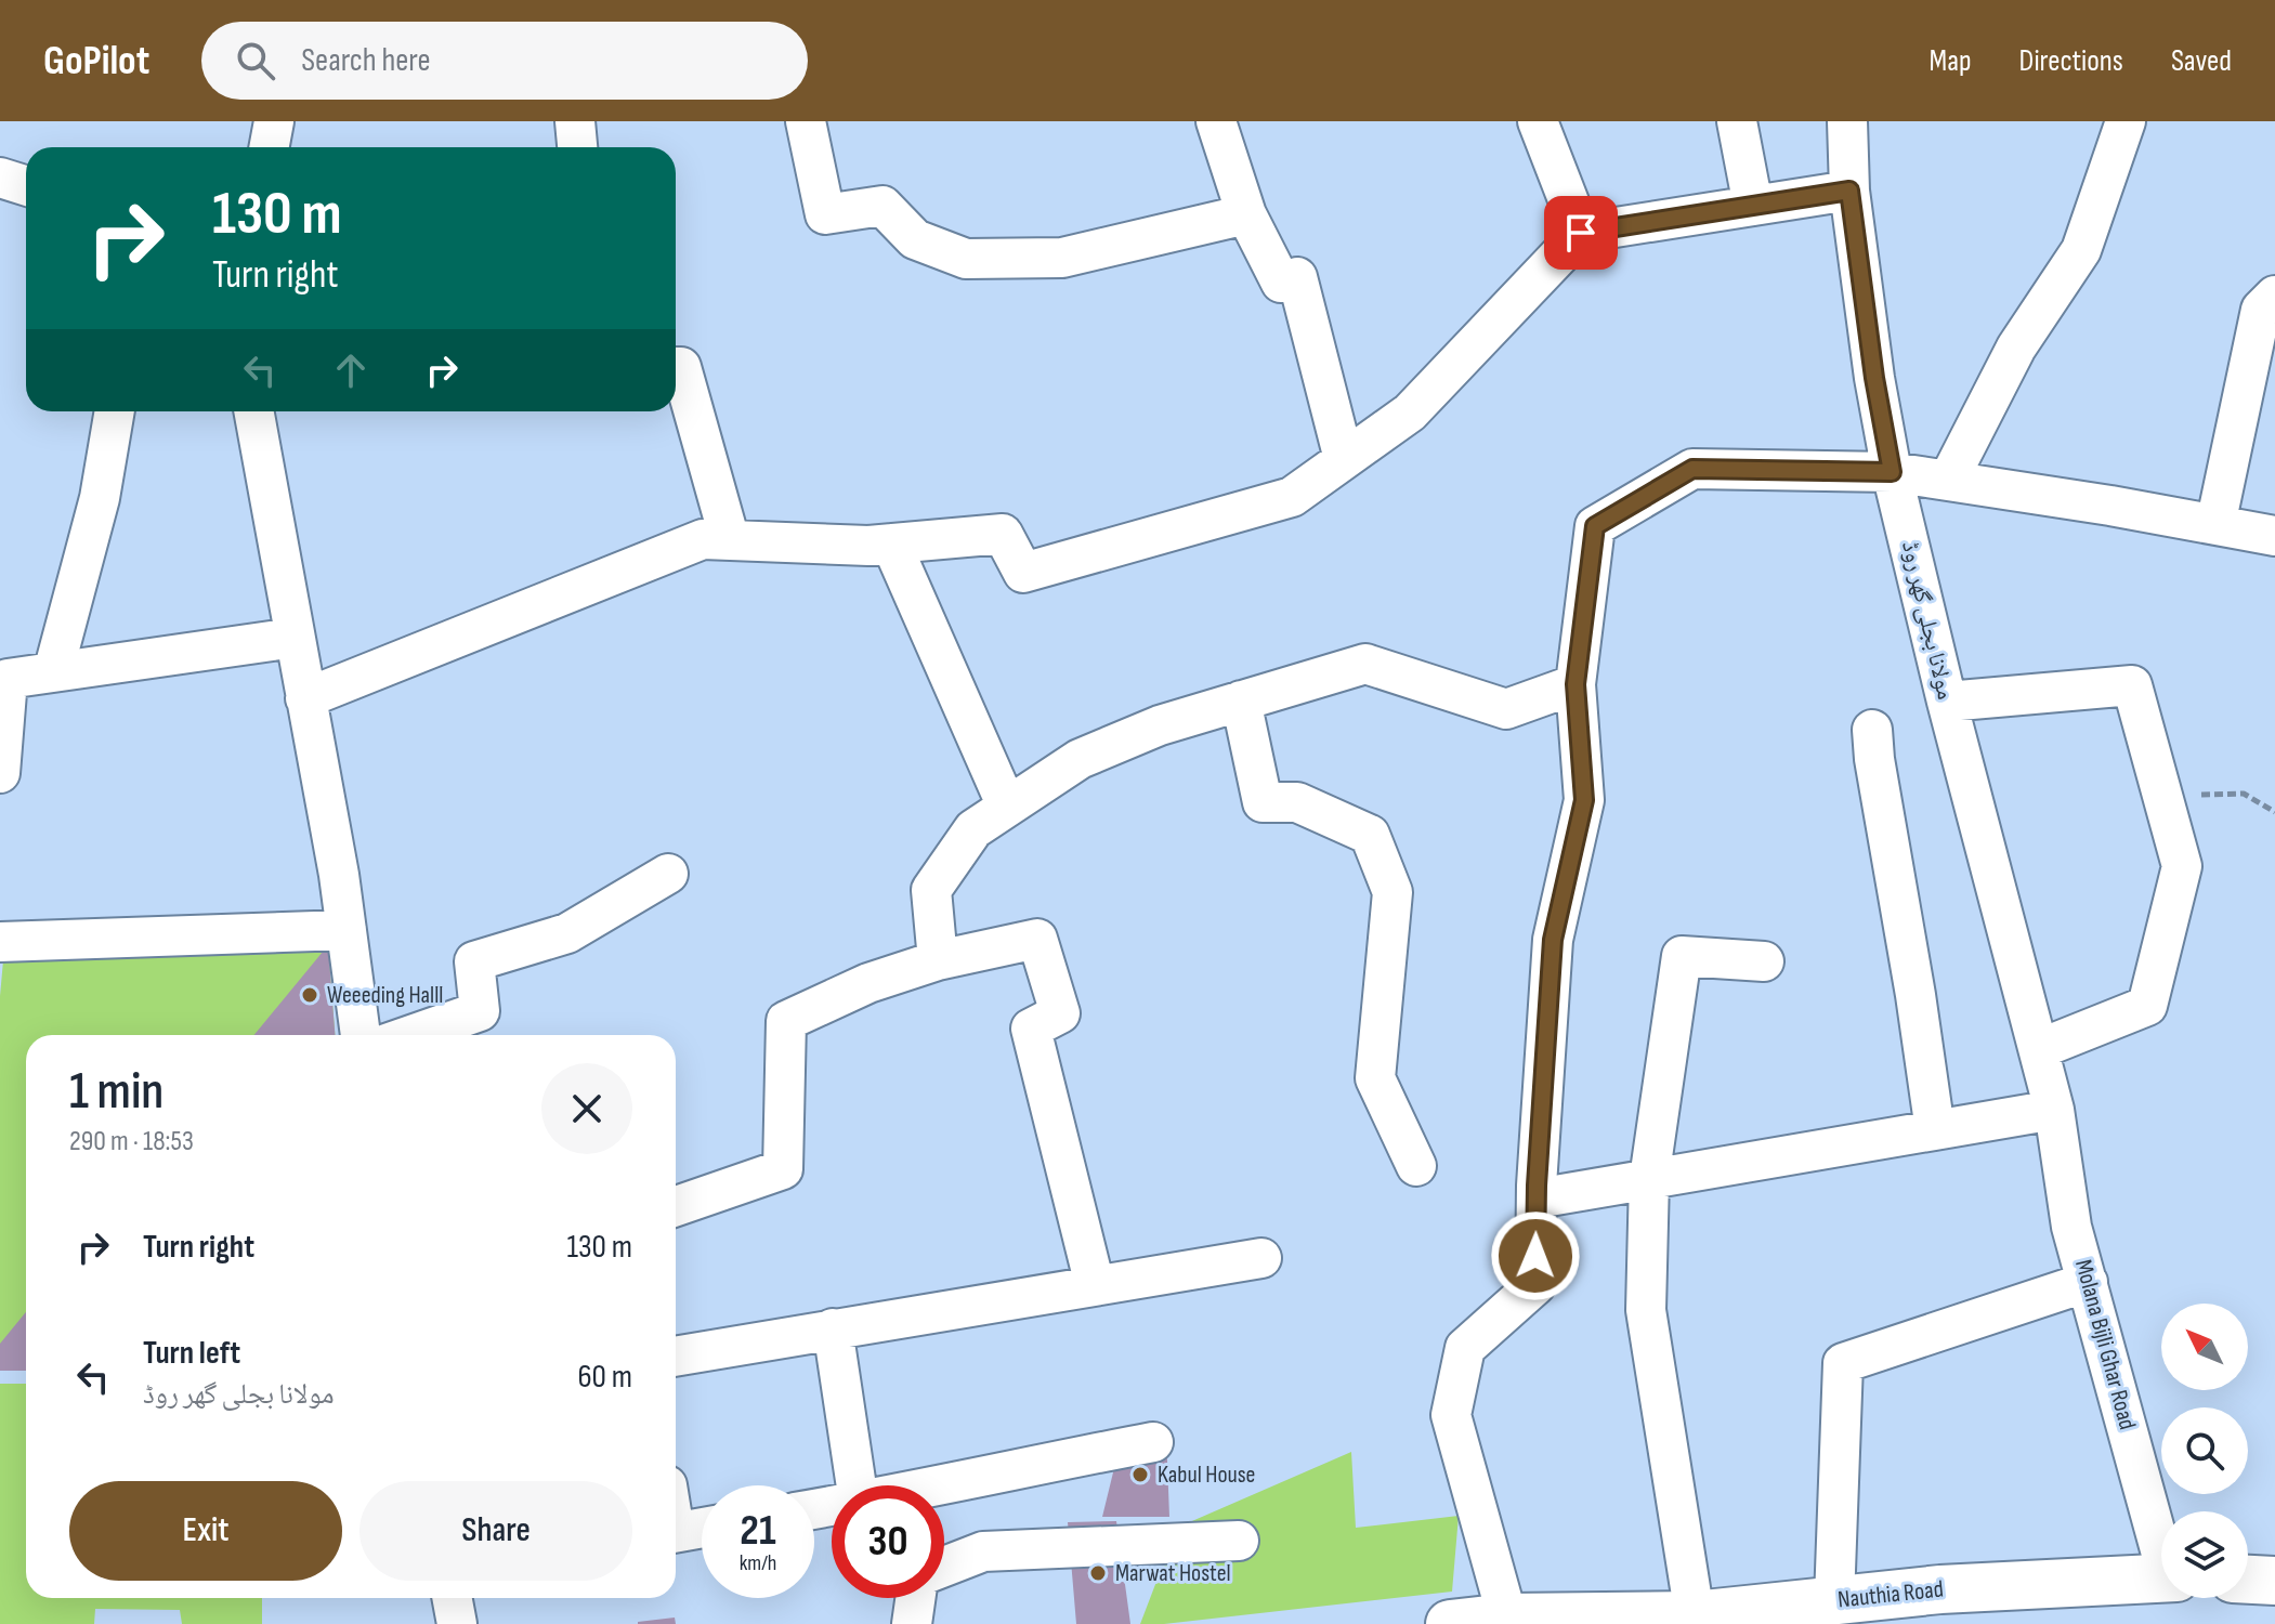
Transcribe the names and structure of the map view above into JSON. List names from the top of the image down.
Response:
{
  "streets": {
    "main road": ["Nauthia Road"],
    "street": ["مولانا بجلی گھر روڈ", "Molana Bijli Ghar Road"]
  },
  "crossings": [
    ["مولانا بجلی گھر روڈ", "Molana Bijli Ghar Road"]
  ],
  "places": ["Weeeding Halll", "Kabul House", "Marwat Hostel"],
  "north": "top left",
  "page": {
    "header": "GoPilot",
    "search": "Search here",
    "nav": ["Map", "Directions", "Saved"],
    "turn": ["130 m", "Turn right"],
    "heading": ["1 min", "290 m · 18:53"],
    "list": [
      {
        "name": "Turn right",
        "value": "130 m"
      },
      {
        "name": "Turn left",
        "note": "مولانا بجلی گھر روڈ",
        "value": "60 m"
      }
    ],
    "buttons": ["Exit", "Share"],
    "speed": "21 km/h",
    "limit": "30"
  }
}
